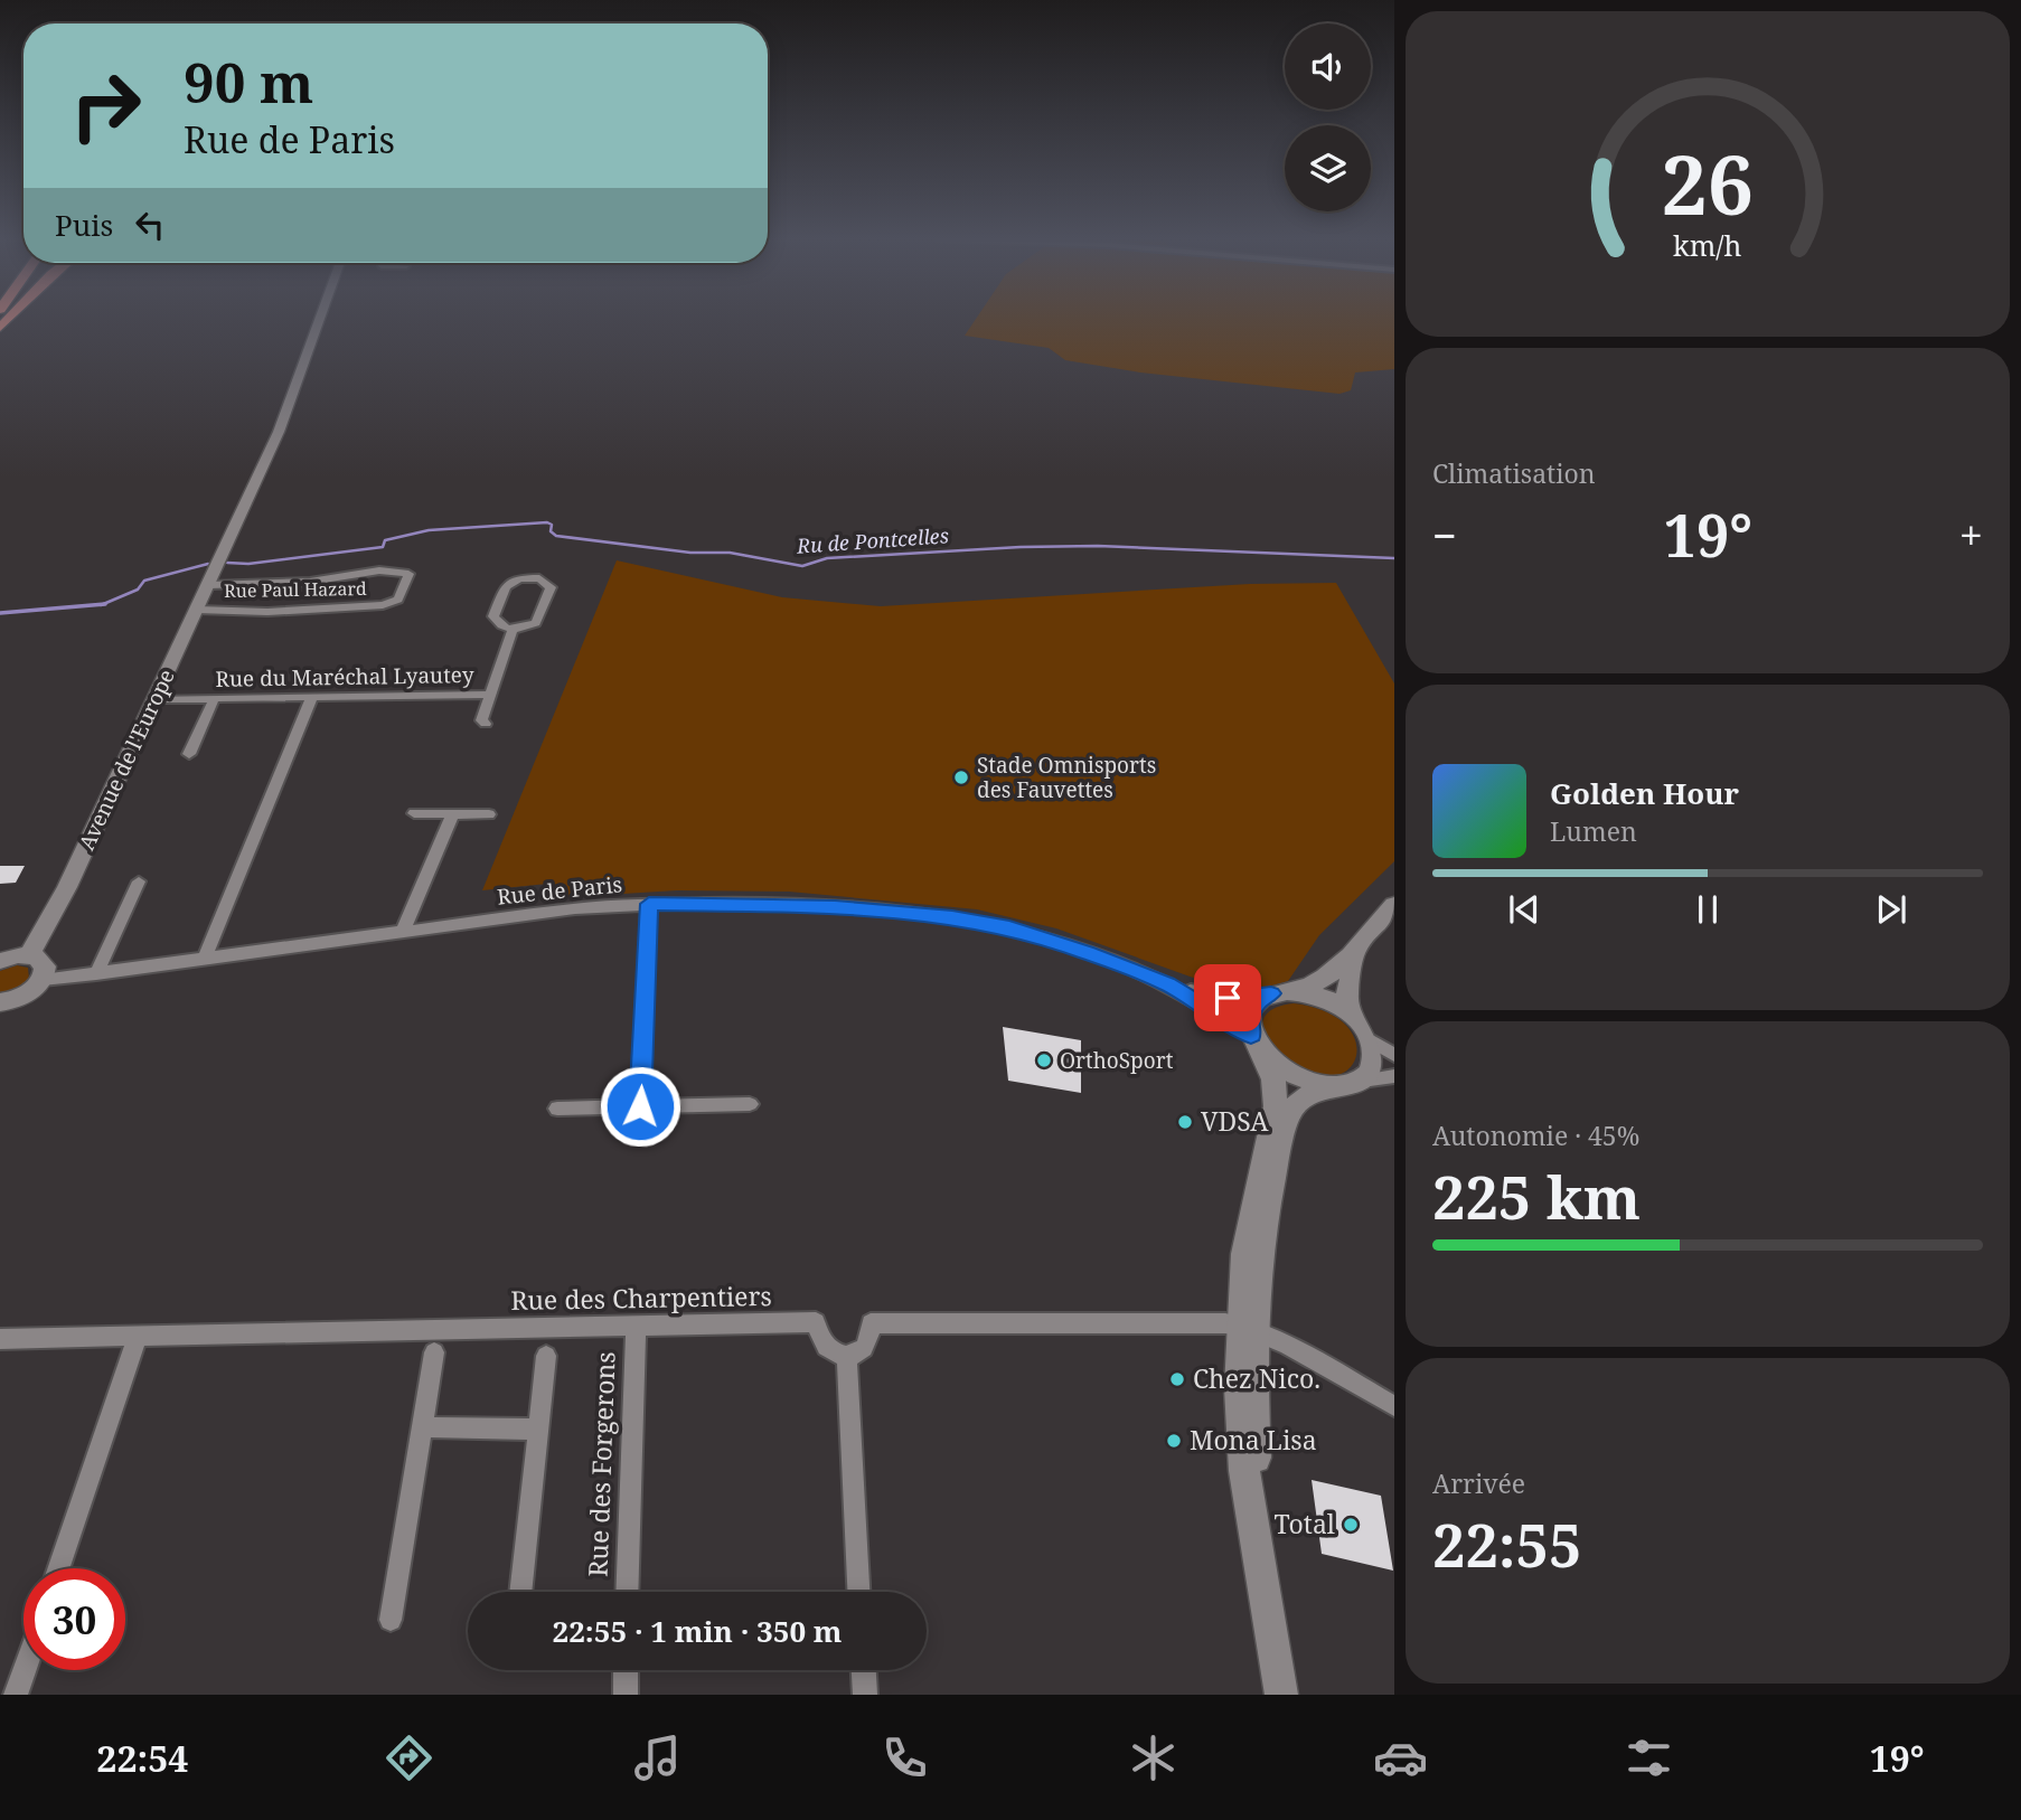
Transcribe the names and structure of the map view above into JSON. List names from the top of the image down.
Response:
{
  "streets": {
    "street": [
      "Rue Paul Hazard",
      "Rue du Maréchal Lyautey",
      "Avenue de l'Europe",
      "Rue de Paris",
      "Rue des Charpentiers",
      "Rue des Forgerons"
    ]
  },
  "crossings": [
    ["Rue Paul Hazard", "Avenue de l'Europe"],
    ["Rue du Maréchal Lyautey", "Avenue de l'Europe"],
    ["Rue des Charpentiers", "Rue des Forgerons"]
  ],
  "water": ["Ru de Pontcelles"],
  "places": [
    "Stade Omnisports des Fauvettes",
    "OrthoSport",
    "VDSA",
    "Chez Nico.",
    "Mona Lisa",
    "Total"
  ],
  "page": {
    "turn": ["90 m", "Rue de Paris"],
    "then": "Puis",
    "tile": [
      "Climatisation",
      ["Autonomie · 45%", "225 km"],
      ["Arrivée", "22:55"]
    ],
    "heat": ["−", "19°", "+"],
    "song": ["Golden Hour", "Lumen"],
    "limit": "30",
    "trip": "22:55 · 1 min · 350 m",
    "tabs": ["22:54", "19°"],
    "gauge": ["26", "km/h"]
  }
}
